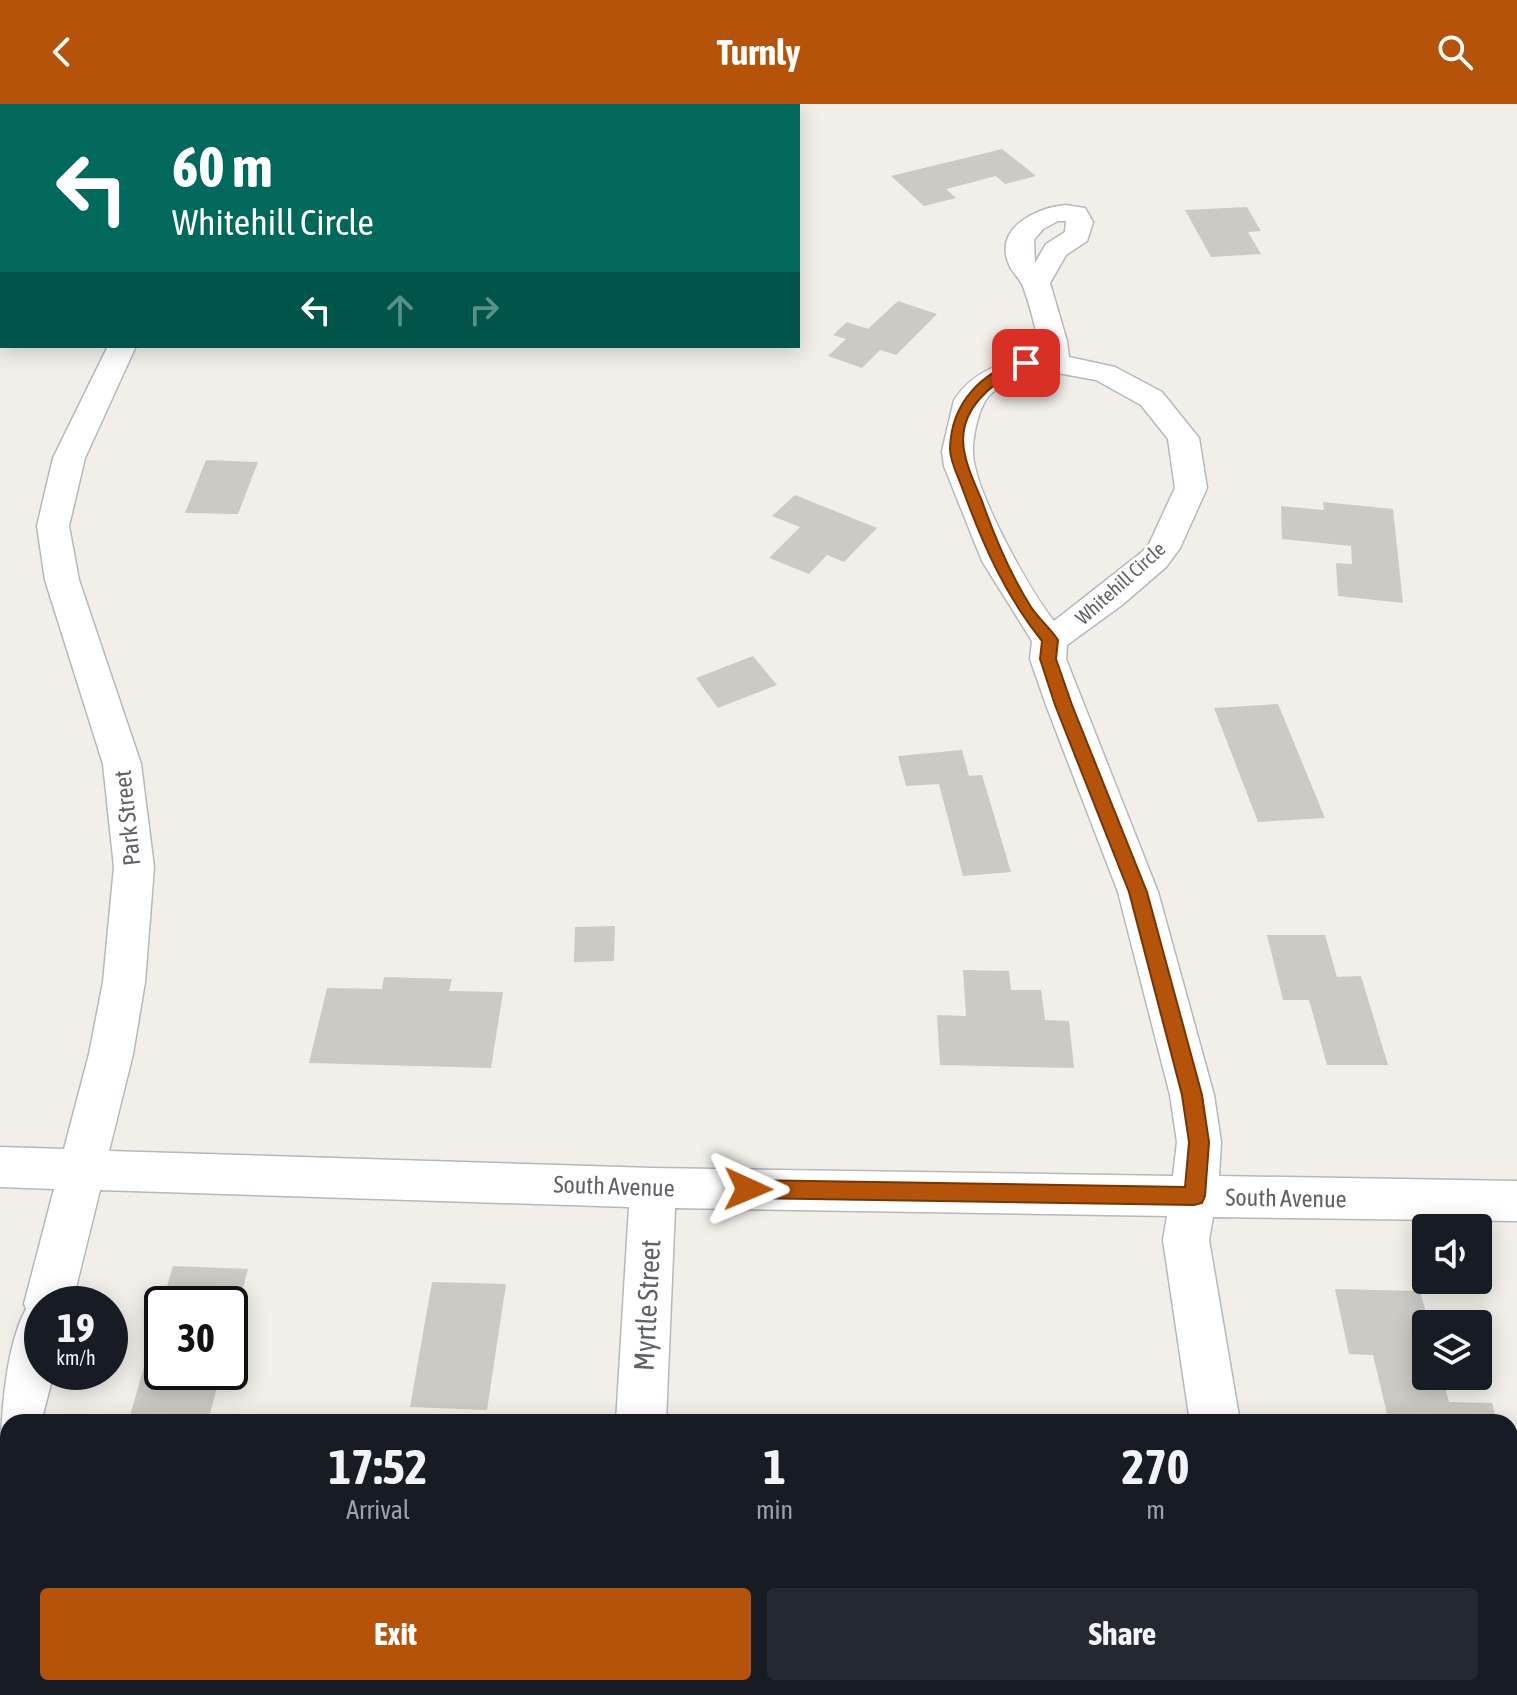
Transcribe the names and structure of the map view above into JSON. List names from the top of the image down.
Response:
{
  "streets": {
    "street": [
      "Whitehill Circle",
      "Park Street",
      "South Avenue",
      "Myrtle Street"
    ]
  },
  "crossings": [
    ["Whitehill Circle", "South Avenue"],
    ["Park Street", "South Avenue"],
    ["South Avenue", "Myrtle Street"]
  ],
  "page": {
    "header": "Turnly",
    "turn": ["60 m", "Whitehill Circle"],
    "speed": "19 km/h",
    "limit": "30",
    "eta": [
      "17:52",
      "Arrival",
      "1",
      "min",
      "270",
      "m"
    ],
    "buttons": ["Exit", "Share"]
  }
}
